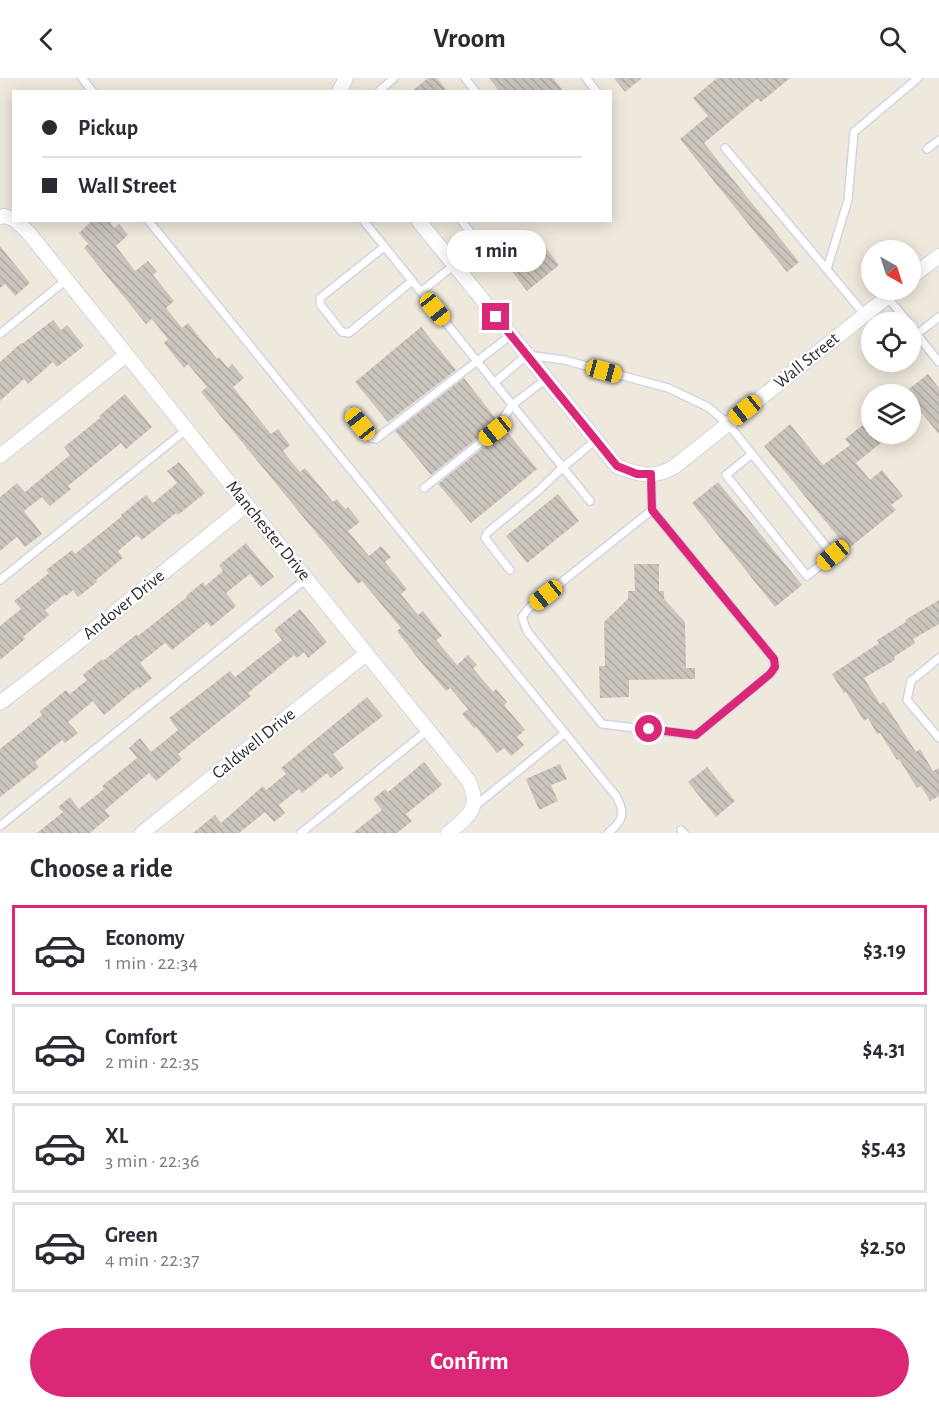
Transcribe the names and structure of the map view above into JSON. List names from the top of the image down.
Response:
{
  "streets": {
    "street": [
      "Wall Street",
      "Manchester Drive",
      "Andover Drive",
      "Caldwell Drive"
    ]
  },
  "crossings": [
    ["Manchester Drive", "Andover Drive"],
    ["Manchester Drive", "Caldwell Drive"]
  ],
  "north": "bottom right",
  "page": {
    "header": "Vroom",
    "banner": ["Pickup", "Wall Street"],
    "bubble": "1 min",
    "heading": "Choose a ride",
    "list": [
      {
        "name": "Economy",
        "note": "1 min · 22:34",
        "value": "$3.19"
      },
      {
        "name": "Comfort",
        "note": "2 min · 22:35",
        "value": "$4.31"
      },
      {
        "name": "XL",
        "note": "3 min · 22:36",
        "value": "$5.43"
      },
      {
        "name": "Green",
        "note": "4 min · 22:37",
        "value": "$2.50"
      }
    ],
    "buttons": "Confirm"
  }
}
